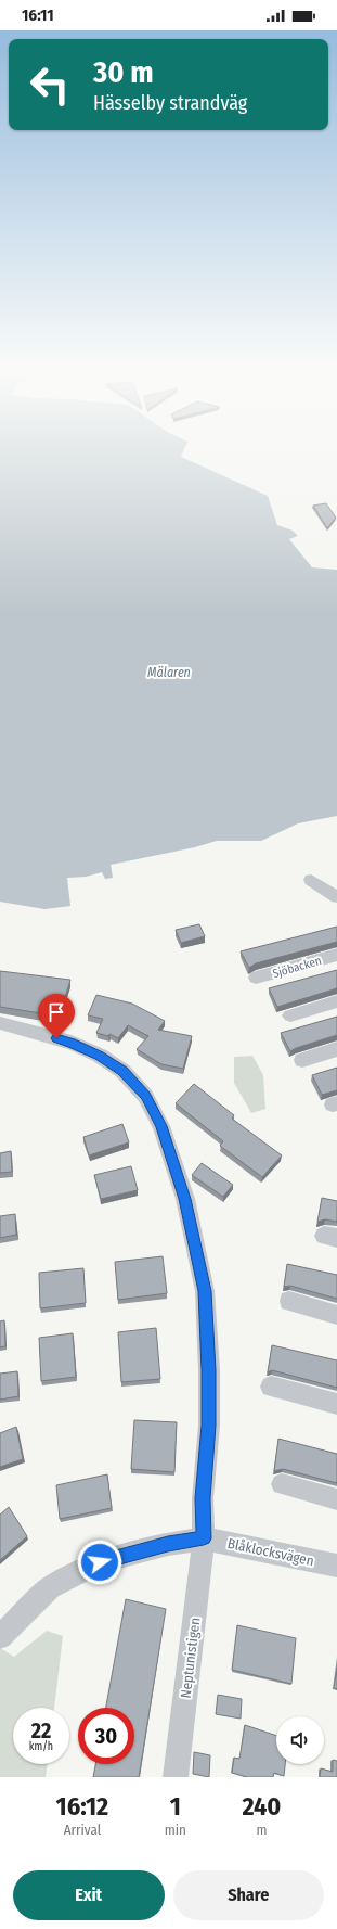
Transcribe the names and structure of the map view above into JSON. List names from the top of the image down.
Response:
{
  "streets": {
    "street": ["Sjöbacken", "Blåklocksvägen", "Neptunistigen"]
  },
  "crossings": [
    ["Blåklocksvägen", "Neptunistigen"]
  ],
  "water": ["Mälaren"],
  "page": {
    "status": "16:11",
    "turn": ["30 m", "Hässelby strandväg"],
    "speed": "22 km/h",
    "limit": "30",
    "eta": [
      "16:12",
      "Arrival",
      "1",
      "min",
      "240",
      "m"
    ],
    "buttons": ["Exit", "Share"]
  }
}
